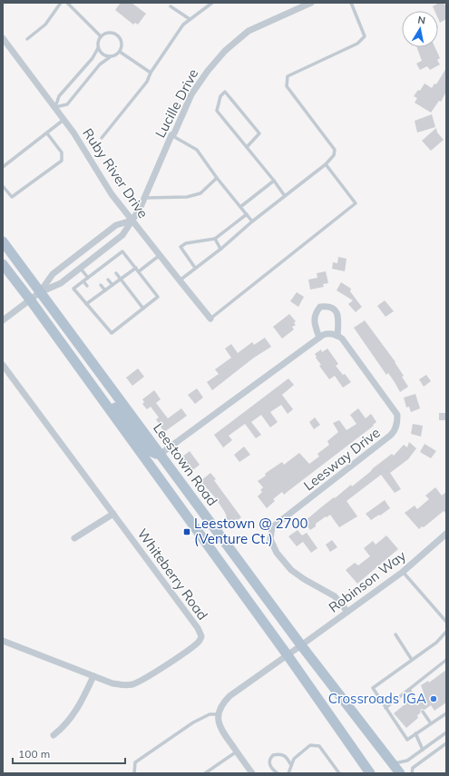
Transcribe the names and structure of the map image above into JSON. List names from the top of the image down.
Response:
{
  "streets": {
    "main road": ["Leestown Road"],
    "street": [
      "Lucille Drive",
      "Ruby River Drive",
      "Leesway Drive",
      "Whiteberry Road",
      "Robinson Way"
    ]
  },
  "crossings": [
    ["Lucille Drive", "Ruby River Drive"],
    ["Lucille Drive", "Leestown Road"],
    ["Leesway Drive", "Robinson Way"],
    ["Leestown Road", "Robinson Way"]
  ],
  "places": {
    "transit": ["Leestown @ 2700 (Venture Ct.)"],
    "other": ["Crossroads IGA"]
  },
  "scale_bar": "100 m",
  "north": "top"
}
